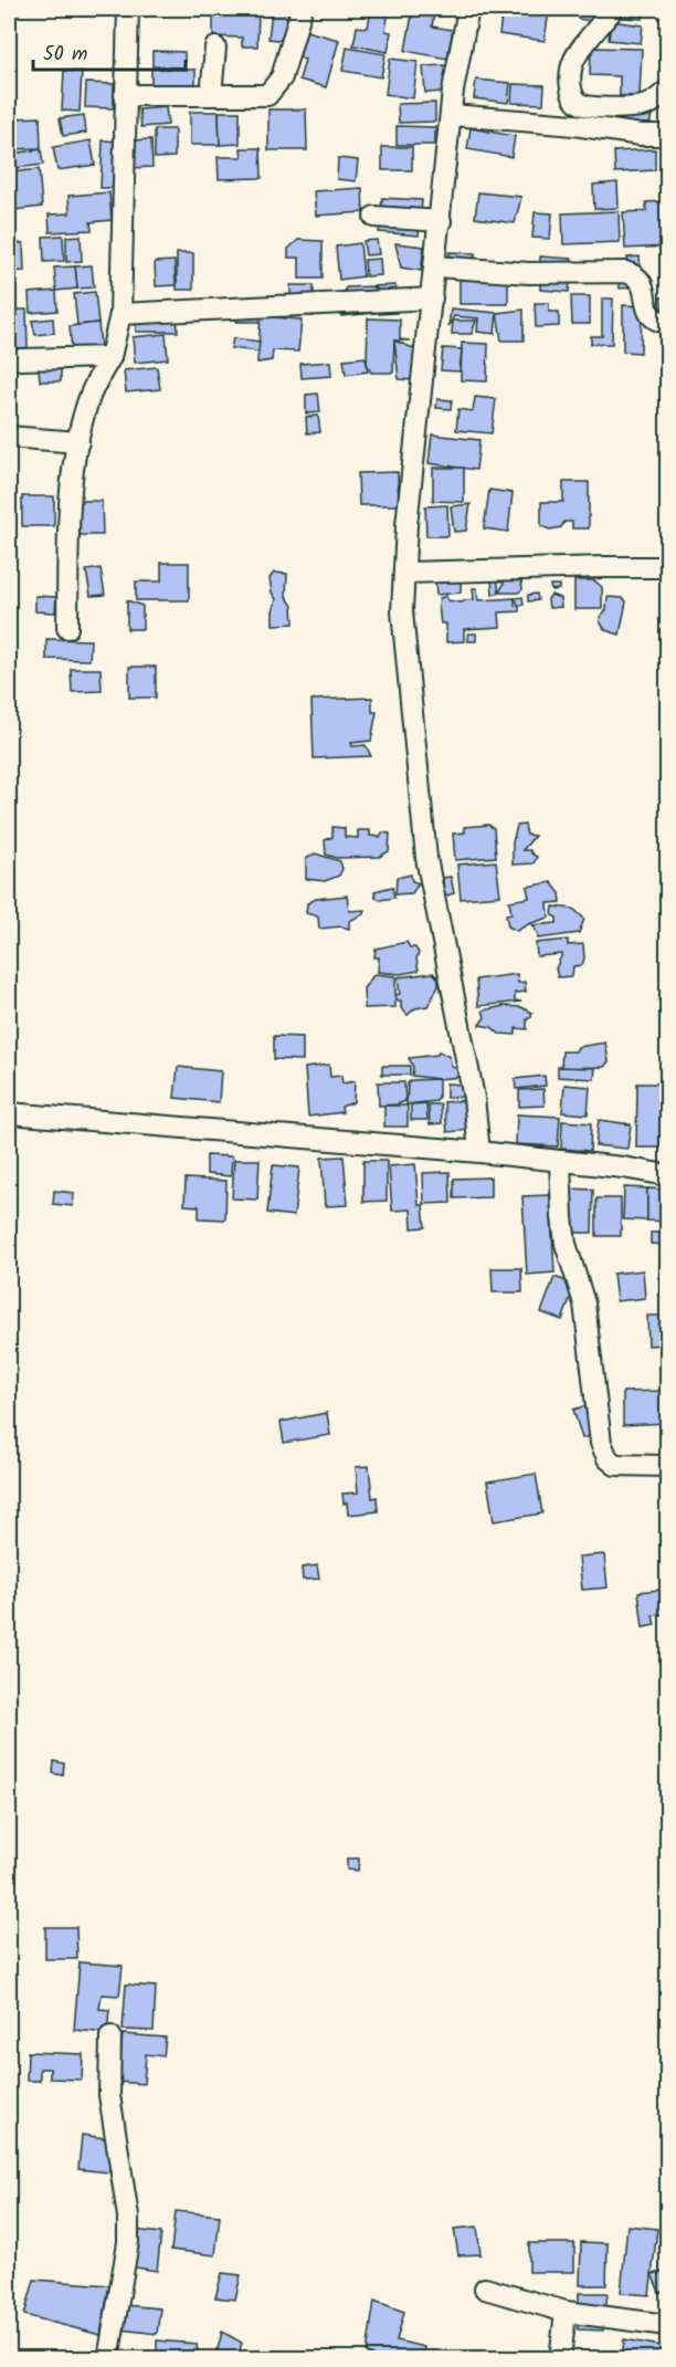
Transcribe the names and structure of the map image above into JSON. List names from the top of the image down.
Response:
{
  "scale_bar": "50 m"
}
